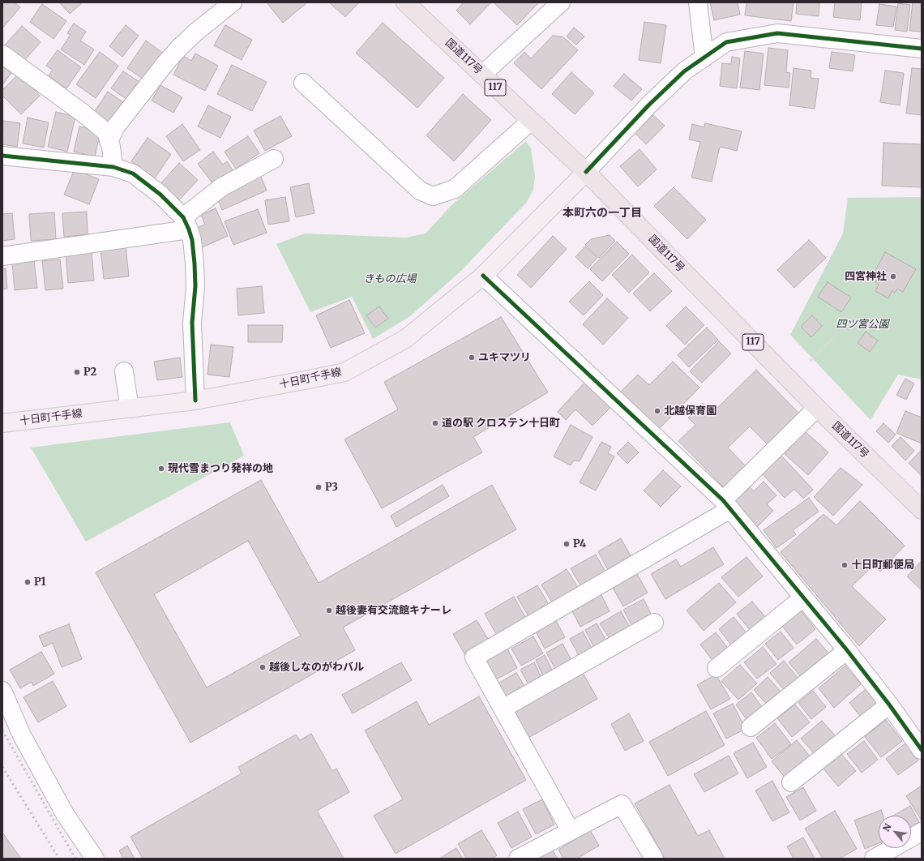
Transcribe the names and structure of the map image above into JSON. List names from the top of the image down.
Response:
{
  "streets": {
    "highway": ["国道117号", "117"],
    "main road": ["十日町千手線"]
  },
  "crossings": [
    ["国道117号", "十日町千手線"]
  ],
  "districts": ["本町六の一丁目"],
  "parks": ["きもの広場", "四ツ宮公園"],
  "places": [
    "四宮神社",
    "ユキマツリ",
    "P2",
    "北越保育園",
    "道の駅 クロステン十日町",
    "現代雪まつり発祥の地",
    "P3",
    "P4",
    "十日町郵便局",
    "P1",
    "越後妻有交流館キナーレ",
    "越後しなのがわバル"
  ],
  "north": "top left"
}
